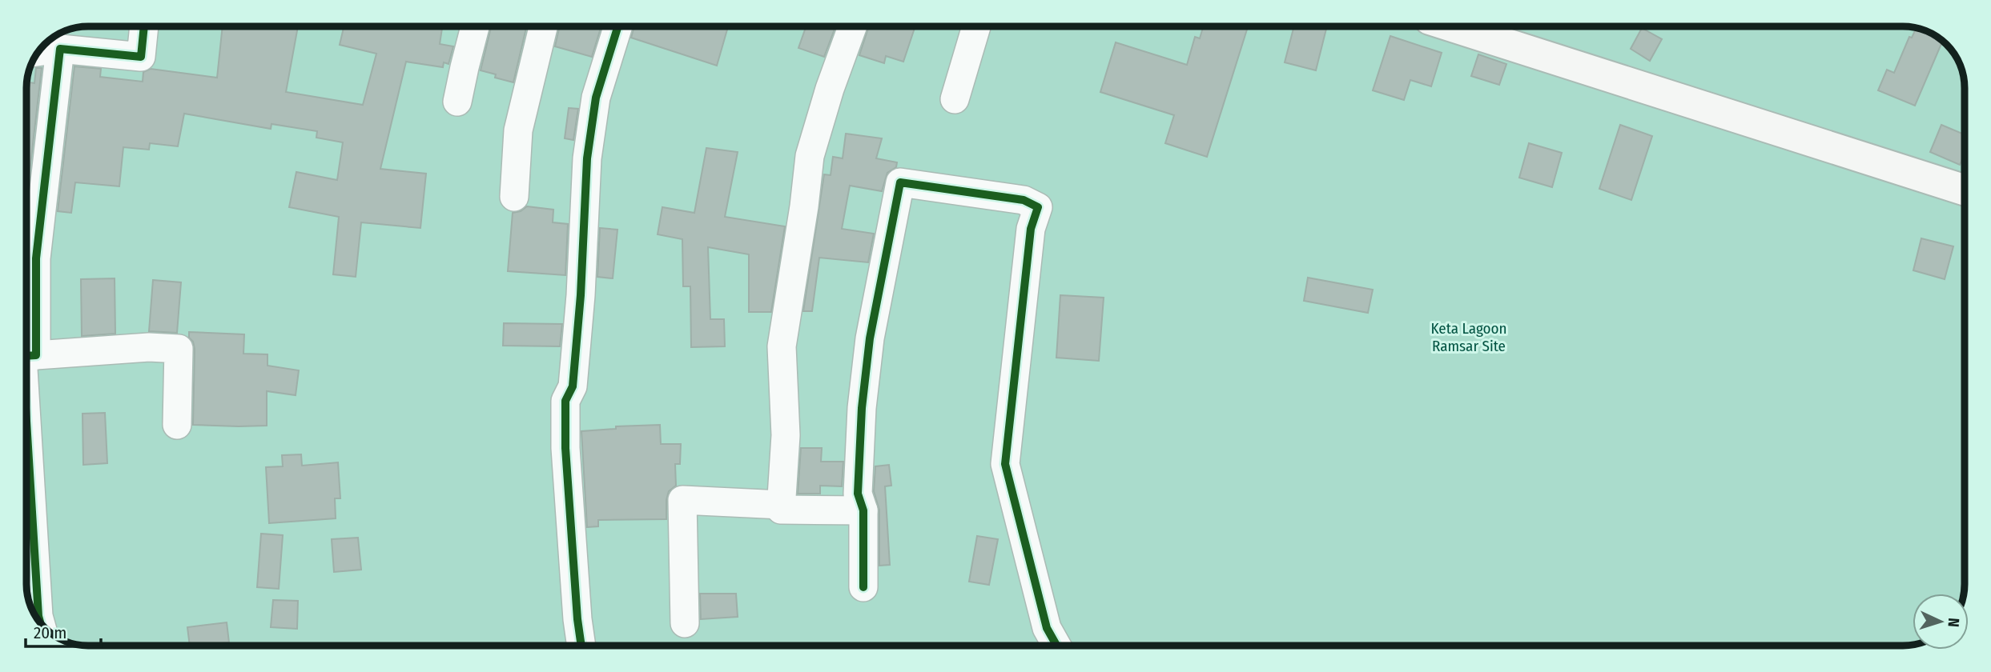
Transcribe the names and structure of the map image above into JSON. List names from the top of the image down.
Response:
{
  "parks": ["Keta Lagoon Ramsar Site"],
  "scale_bar": "20 m",
  "north": "right"
}
